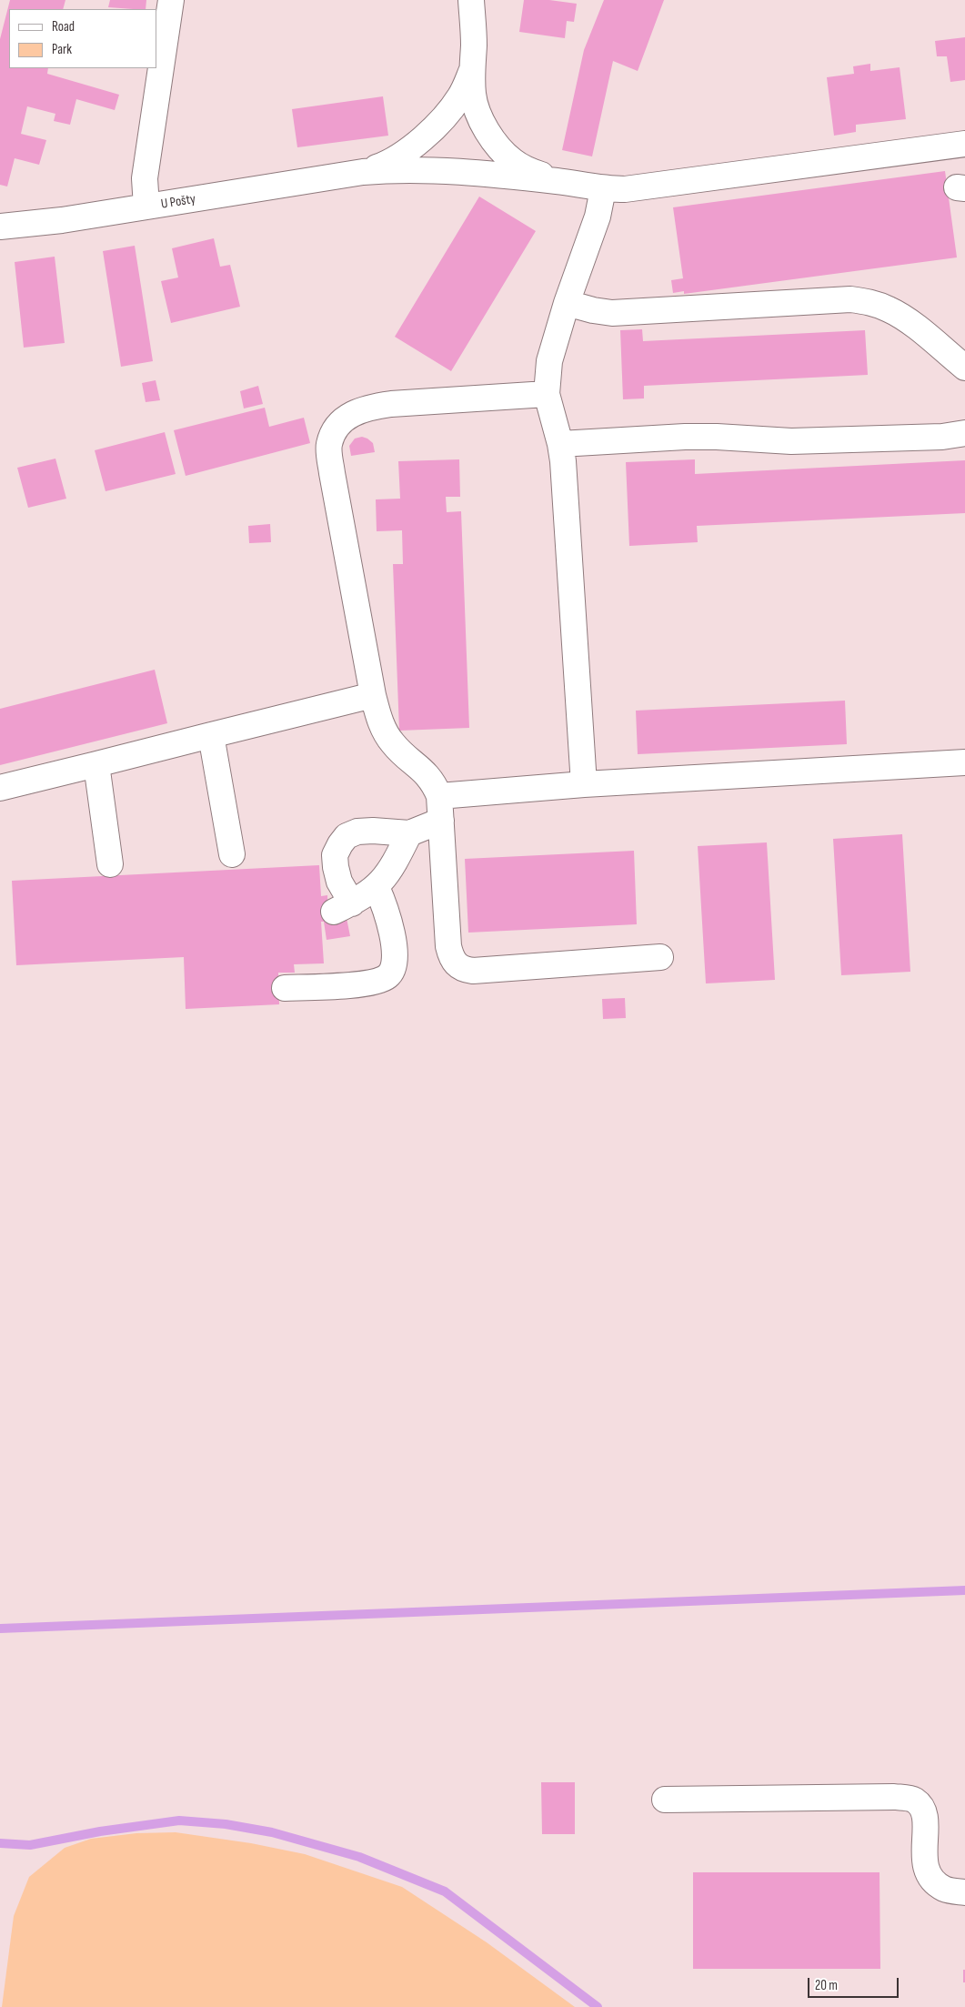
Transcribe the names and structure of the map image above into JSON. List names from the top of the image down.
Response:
{
  "streets": {
    "street": ["U Pošty"]
  },
  "legend": ["Road", "Park"],
  "scale_bar": "20 m"
}
